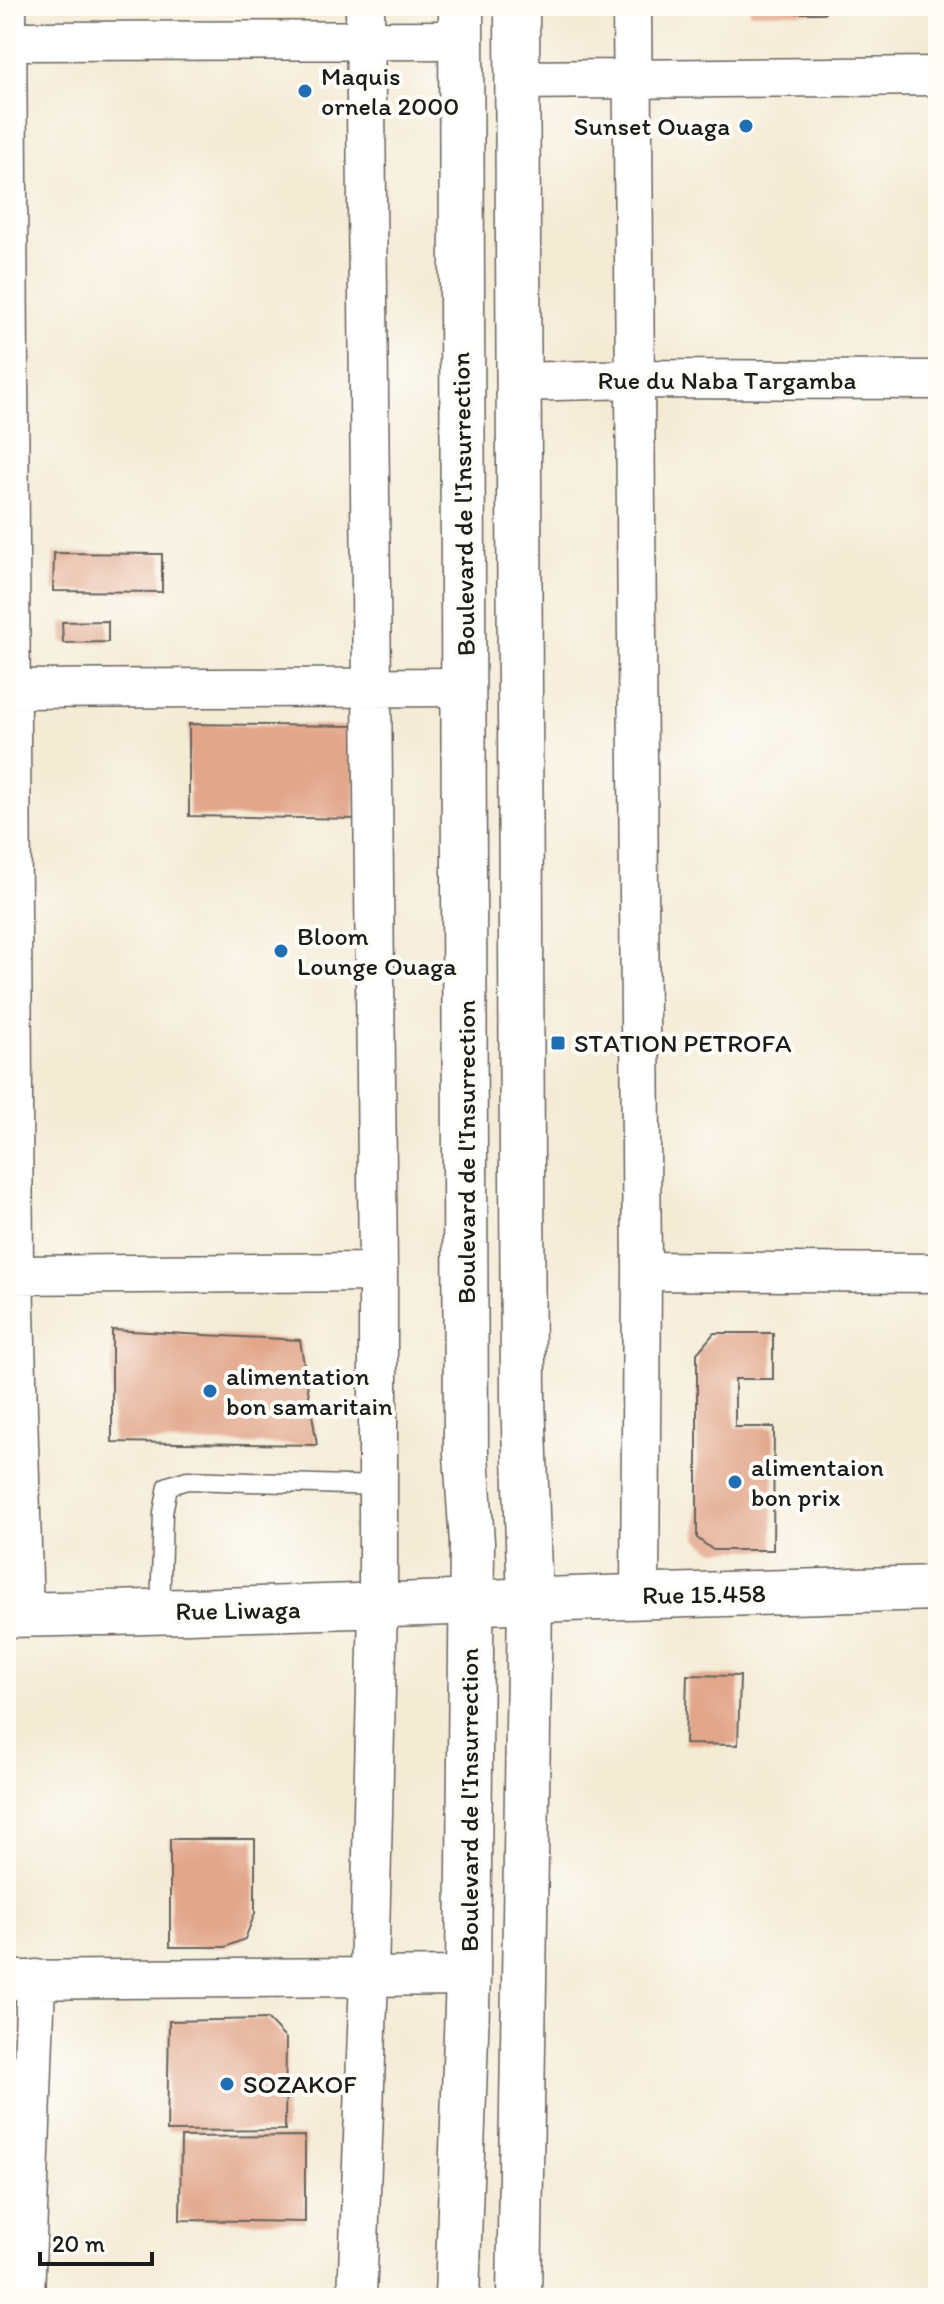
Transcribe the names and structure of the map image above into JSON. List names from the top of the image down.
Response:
{
  "streets": {
    "main road": ["Boulevard de l'Insurrection", "Rue 15.458", "Rue Liwaga"],
    "street": ["Rue du Naba Targamba"]
  },
  "crossings": [
    ["Rue du Naba Targamba", "Boulevard de l'Insurrection"],
    ["Boulevard de l'Insurrection", "Rue 15.458"],
    ["Boulevard de l'Insurrection", "Rue Liwaga"],
    ["Rue 15.458", "Rue Liwaga"]
  ],
  "places": {
    "other": [
      "Maquis ornela 2000",
      "Sunset Ouaga",
      "Bloom Lounge Ouaga",
      "alimentation bon samaritain",
      "alimentaion bon prix",
      "SOZAKOF"
    ],
    "transit": ["STATION PETROFA"]
  },
  "scale_bar": "20 m"
}
